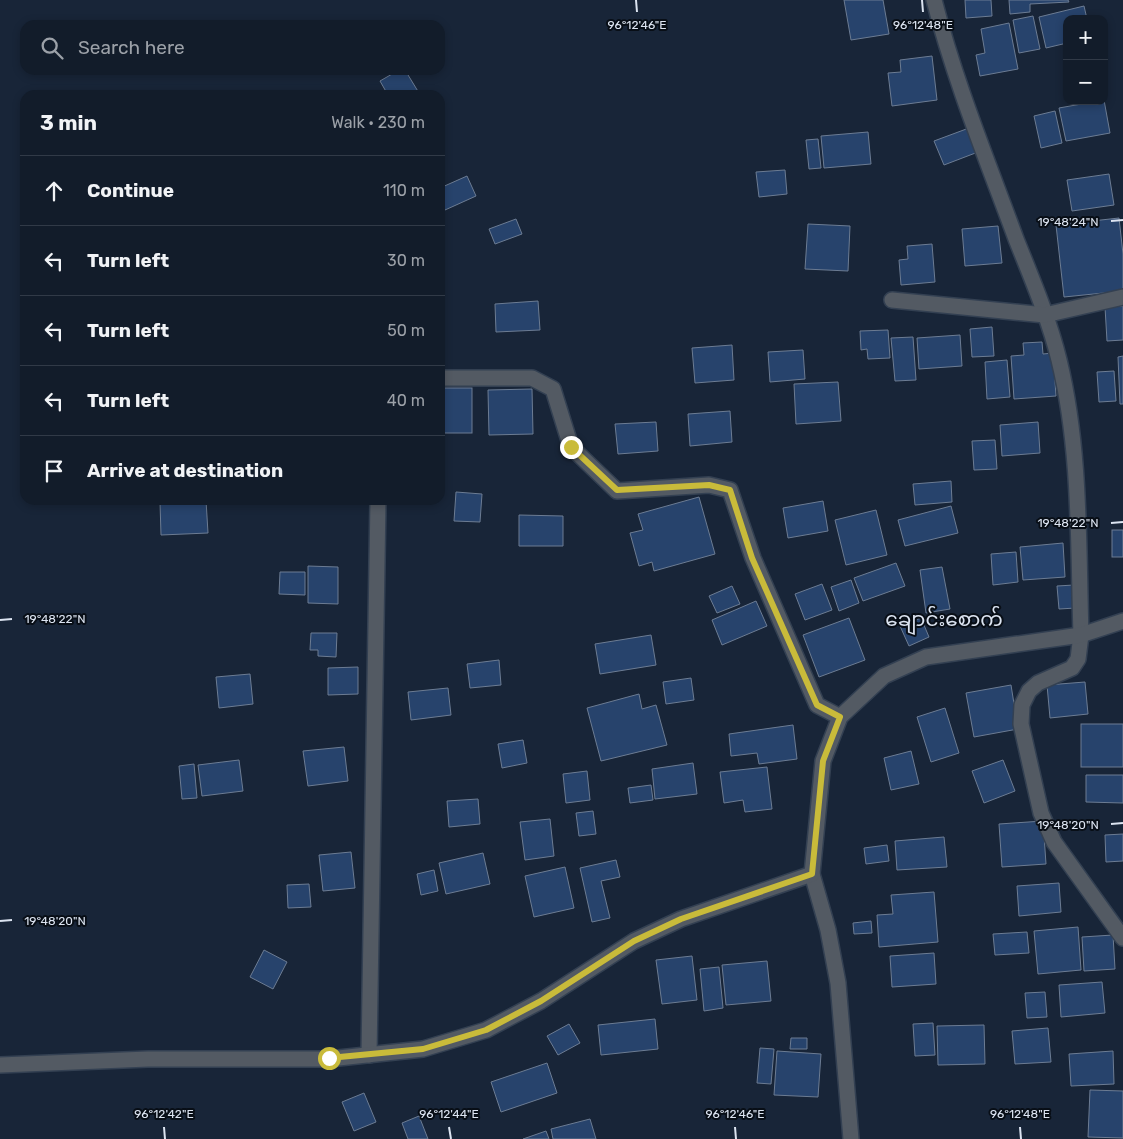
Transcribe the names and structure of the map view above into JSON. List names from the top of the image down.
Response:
{
  "districts": ["ချောင်းစောက်"],
  "page": {
    "map_buttons": ["+", "−"],
    "search": "Search here",
    "heading": ["3 min", "Walk · 230 m"],
    "list": [
      ["Continue", "110 m"],
      ["Turn left", "30 m"],
      ["Turn left", "50 m"],
      ["Turn left", "40 m"],
      "Arrive at destination"
    ]
  },
  "coordinates": [
    "96°12'46\"E",
    "96°12'48\"E",
    "19°48'24\"N",
    "19°48'22\"N",
    "19°48'20\"N",
    "96°12'42\"E",
    "96°12'44\"E"
  ]
}
